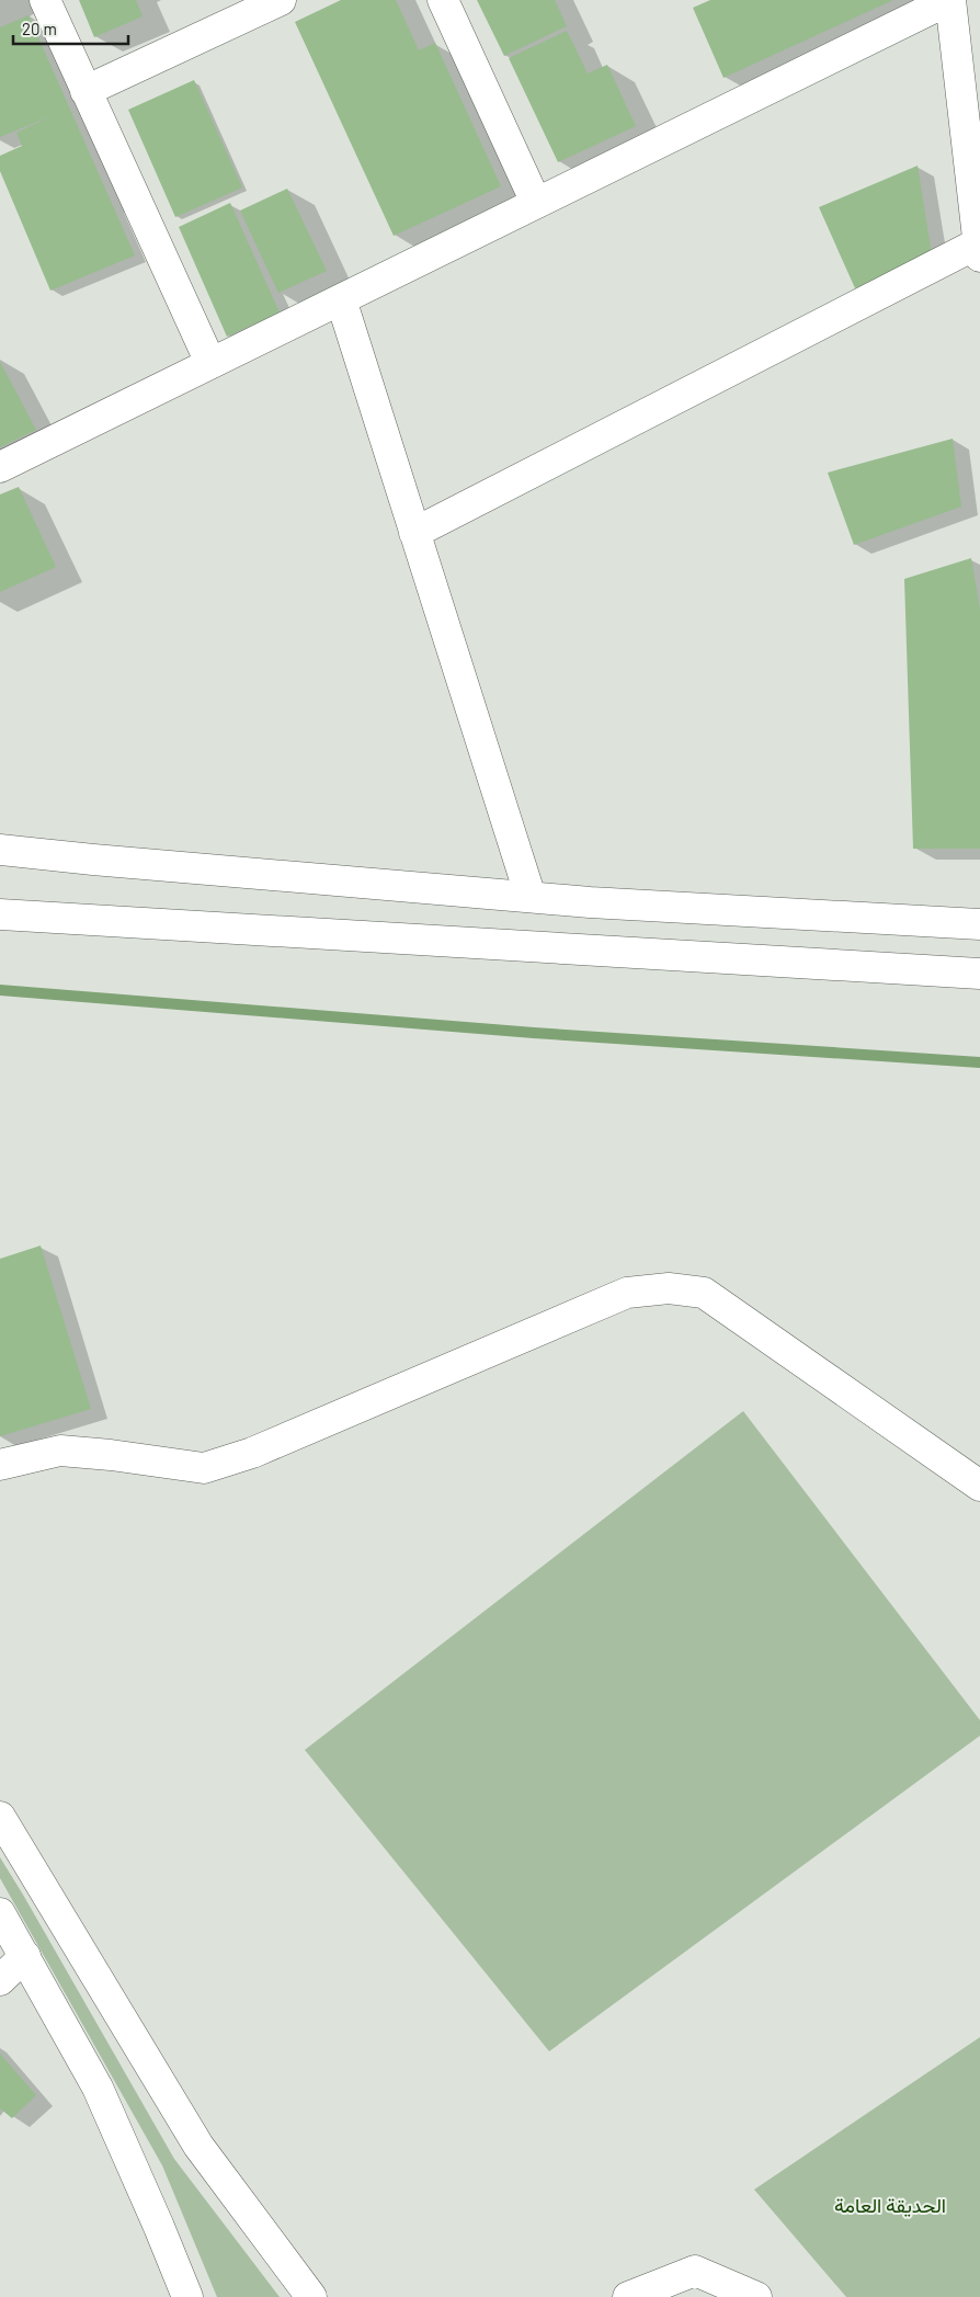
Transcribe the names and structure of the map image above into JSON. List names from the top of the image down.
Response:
{
  "parks": ["الحديقة العامة"],
  "scale_bar": "20 m"
}
